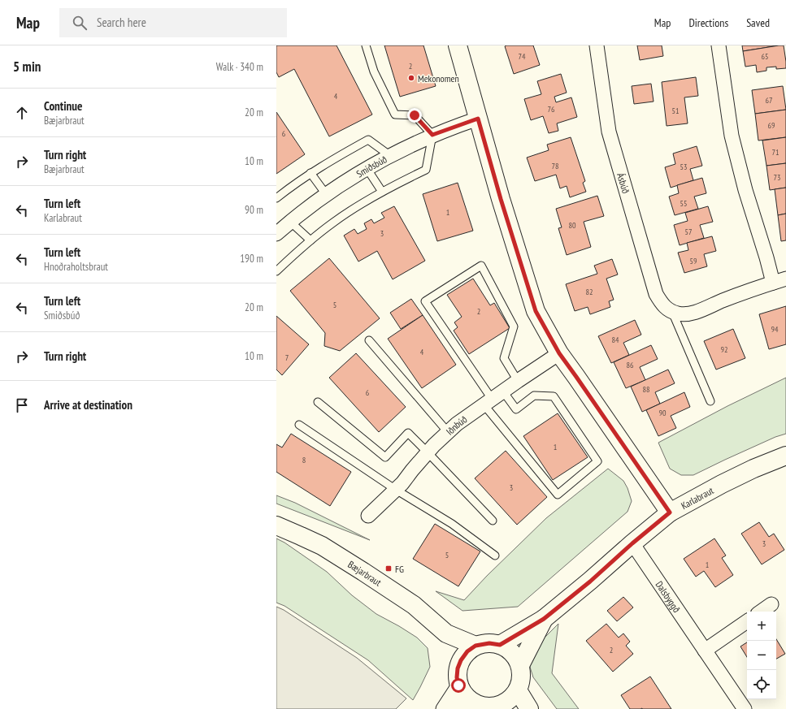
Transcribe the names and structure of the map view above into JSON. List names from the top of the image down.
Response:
{
  "streets": {
    "street": [
      "Smiðsbúð",
      "Ásbúð",
      "Iðnbúð",
      "Karlabraut",
      "Bæjarbraut",
      "Dalsbyggð"
    ]
  },
  "crossings": [
    ["Karlabraut", "Bæjarbraut"],
    ["Karlabraut", "Dalsbyggð"]
  ],
  "places": {
    "other": ["Mekonomen"],
    "transit": ["FG"]
  },
  "house_numbers": [
    "74",
    "65",
    "2",
    "4",
    "67",
    "76",
    "51",
    "69",
    "6",
    "71",
    "78",
    "53",
    "73",
    "55",
    "1",
    "80",
    "57",
    "3",
    "59",
    "82",
    "5",
    "2",
    "94",
    "84",
    "92",
    "4",
    "7",
    "86",
    "88",
    "6",
    "90",
    "1",
    "8",
    "3",
    "3",
    "5",
    "1",
    "2"
  ],
  "page": {
    "header": "Map",
    "search": "Search here",
    "nav": ["Map", "Directions", "Saved"],
    "heading": ["5 min", "Walk · 340 m"],
    "list": [
      ["Continue", "Bæjarbraut", "20 m"],
      ["Turn right", "Bæjarbraut", "10 m"],
      ["Turn left", "Karlabraut", "90 m"],
      ["Turn left", "Hnoðraholtsbraut", "190 m"],
      ["Turn left", "Smiðsbúð", "20 m"],
      ["Turn right", "10 m"],
      "Arrive at destination"
    ],
    "map_buttons": ["+", "−"]
  }
}
